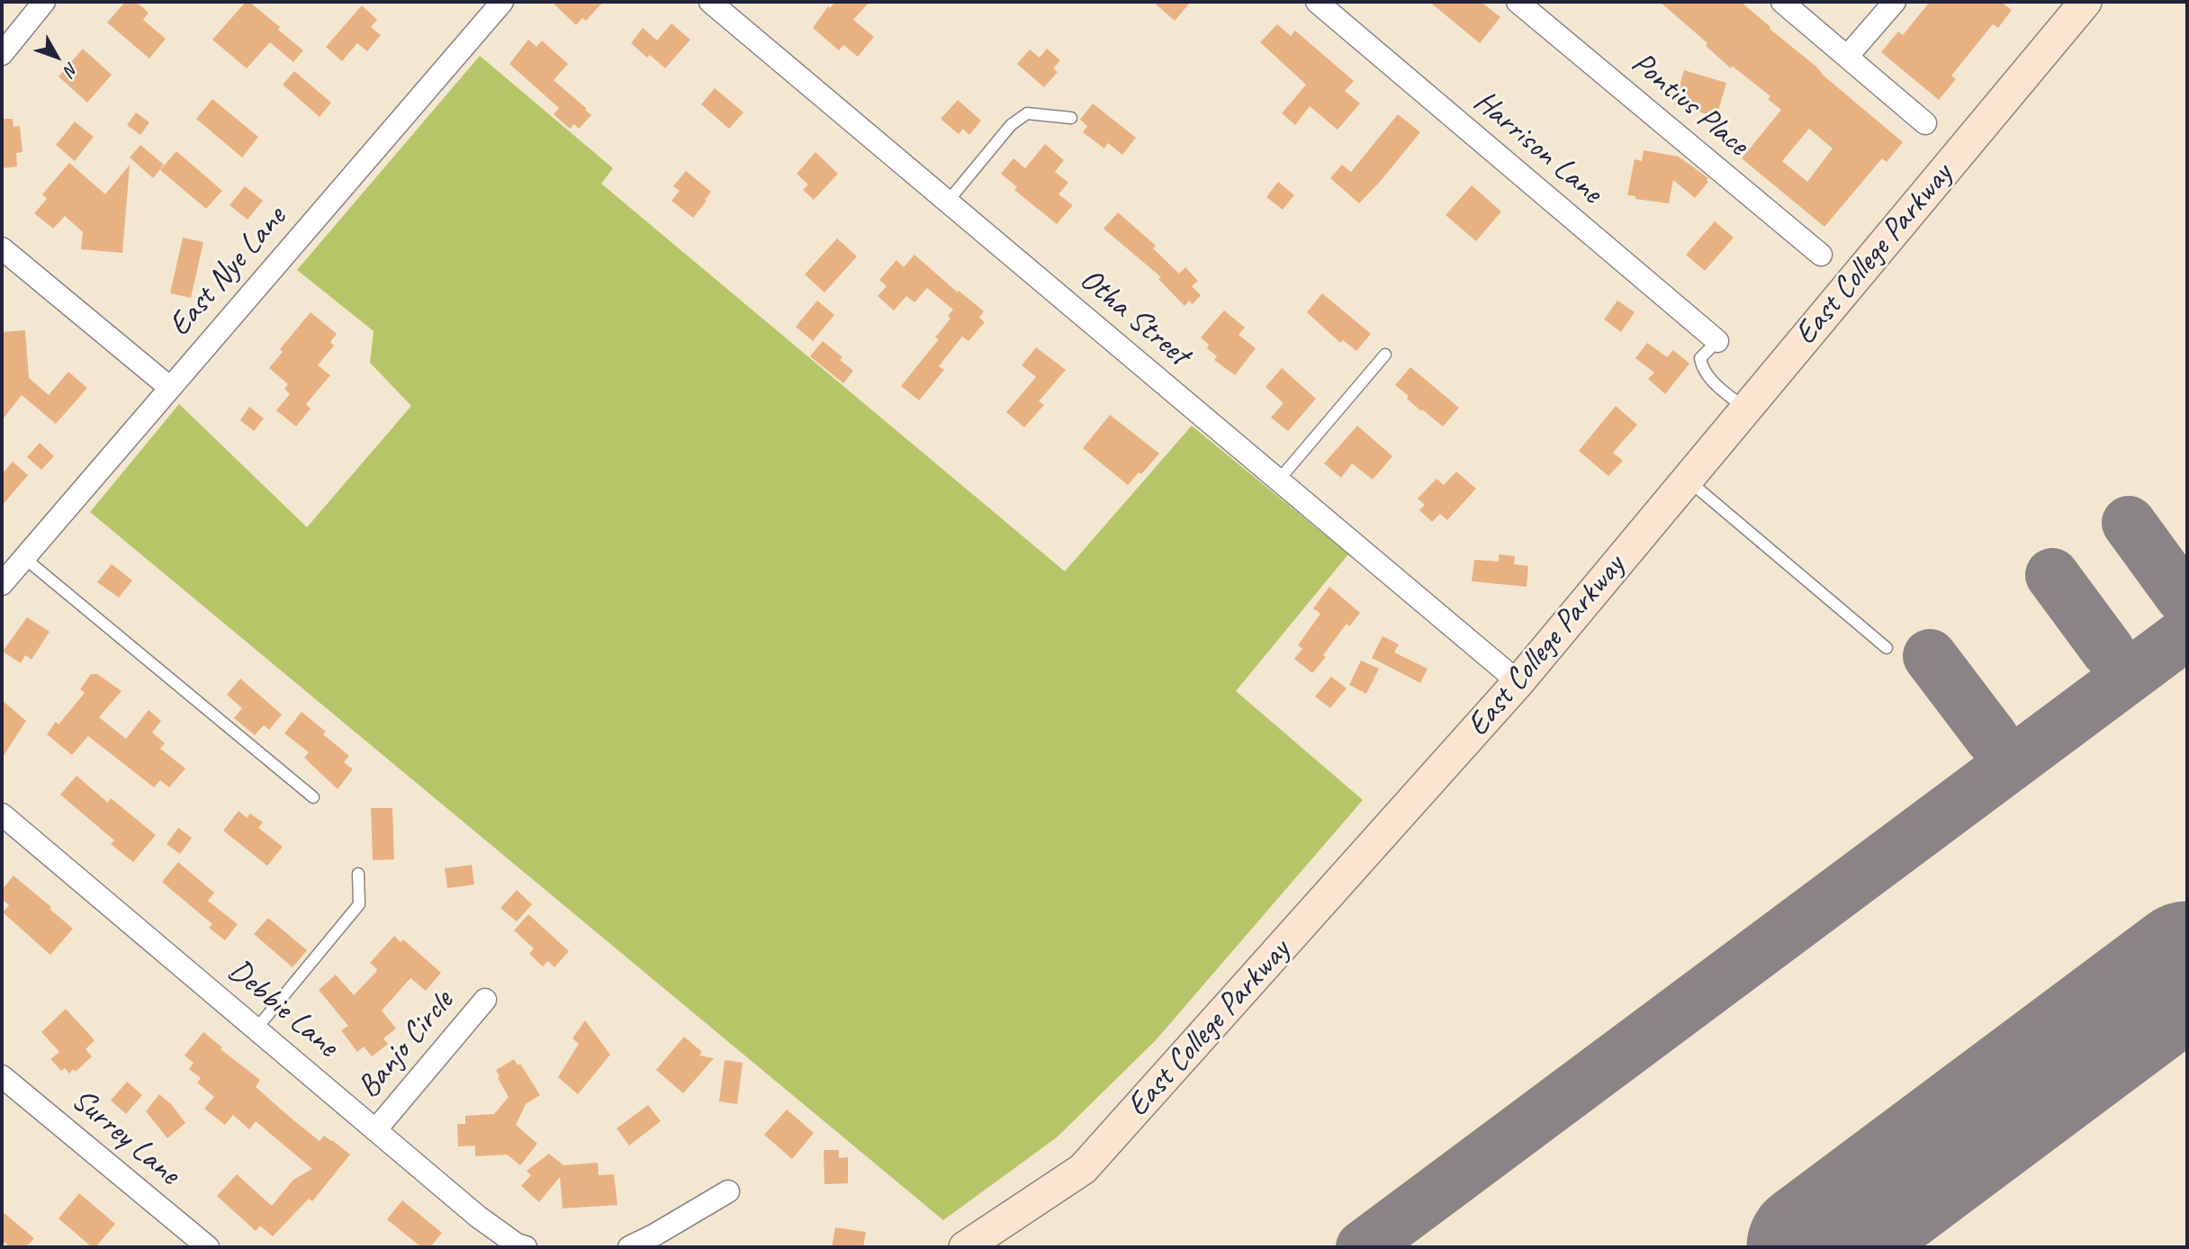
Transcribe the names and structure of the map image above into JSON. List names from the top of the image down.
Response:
{
  "streets": {
    "main road": ["East College Parkway"],
    "street": [
      "Pontius Place",
      "Harrison Lane",
      "East Nye Lane",
      "Otha Street",
      "Debbie Lane",
      "Banjo Circle",
      "Surrey Lane"
    ]
  },
  "crossings": [
    ["East College Parkway", "Otha Street"],
    ["Debbie Lane", "Banjo Circle"]
  ],
  "north": "bottom right"
}
